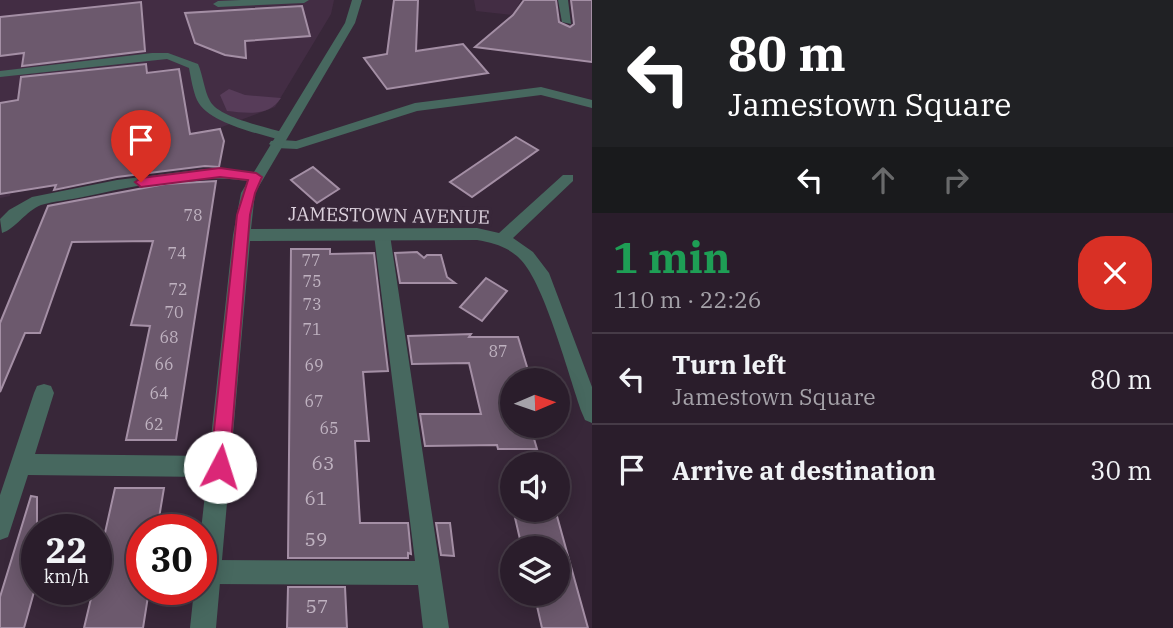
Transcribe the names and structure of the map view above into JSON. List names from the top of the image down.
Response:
{
  "streets": {
    "street": ["JAMESTOWN AVENUE"]
  },
  "house_numbers": [
    "78",
    "74",
    "77",
    "75",
    "72",
    "73",
    "70",
    "71",
    "68",
    "87",
    "66",
    "69",
    "64",
    "67",
    "62",
    "65",
    "63",
    "61",
    "59",
    "57"
  ],
  "north": "right",
  "page": {
    "turn": ["80 m", "Jamestown Square"],
    "heading": ["1 min", "110 m · 22:26"],
    "list": [
      {
        "name": "Turn left",
        "note": "Jamestown Square",
        "value": "80 m"
      },
      {
        "name": "Arrive at destination",
        "value": "30 m"
      }
    ],
    "speed": "22 km/h",
    "limit": "30"
  }
}
